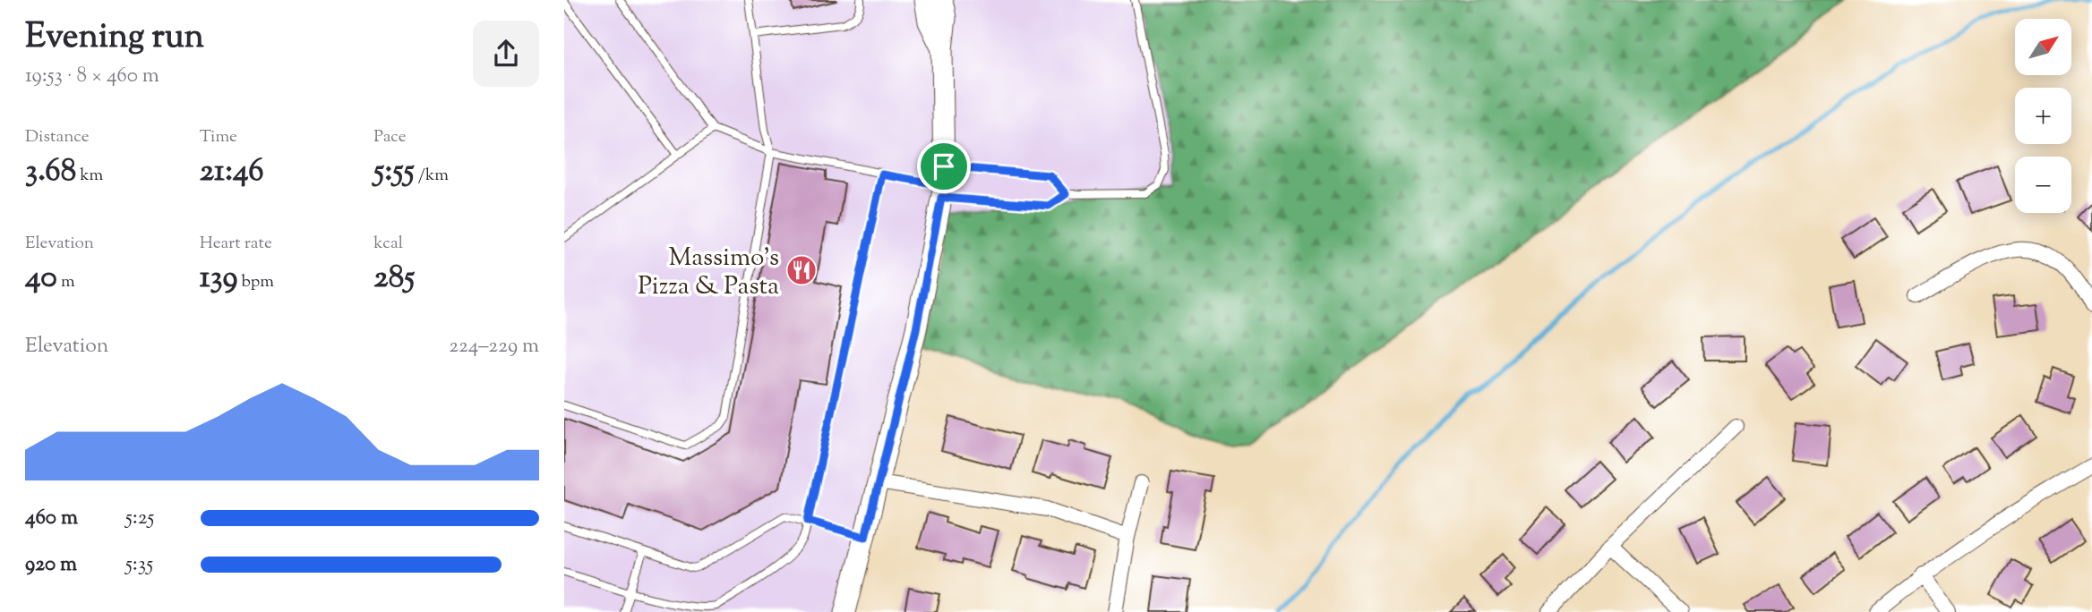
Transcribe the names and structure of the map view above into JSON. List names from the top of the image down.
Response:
{
  "places": {
    "restaurant": ["Massimo's Pizza & Pasta"]
  },
  "north": "top right",
  "page": {
    "heading": ["Evening run", "19:53 · 8 × 460 m"],
    "map_buttons": ["+", "−"],
    "stats": [
      ["Distance", "3.68 km"],
      ["Time", "21:46"],
      ["Pace", "5:55 /km"],
      ["Elevation", "40 m"],
      ["Heart rate", "139 bpm"],
      ["kcal", "285"]
    ],
    "chart": ["Elevation", "224–229 m"],
    "list": [
      {
        "name": "460 m",
        "note": "5:25"
      },
      {
        "name": "920 m",
        "note": "5:35"
      }
    ]
  }
}
